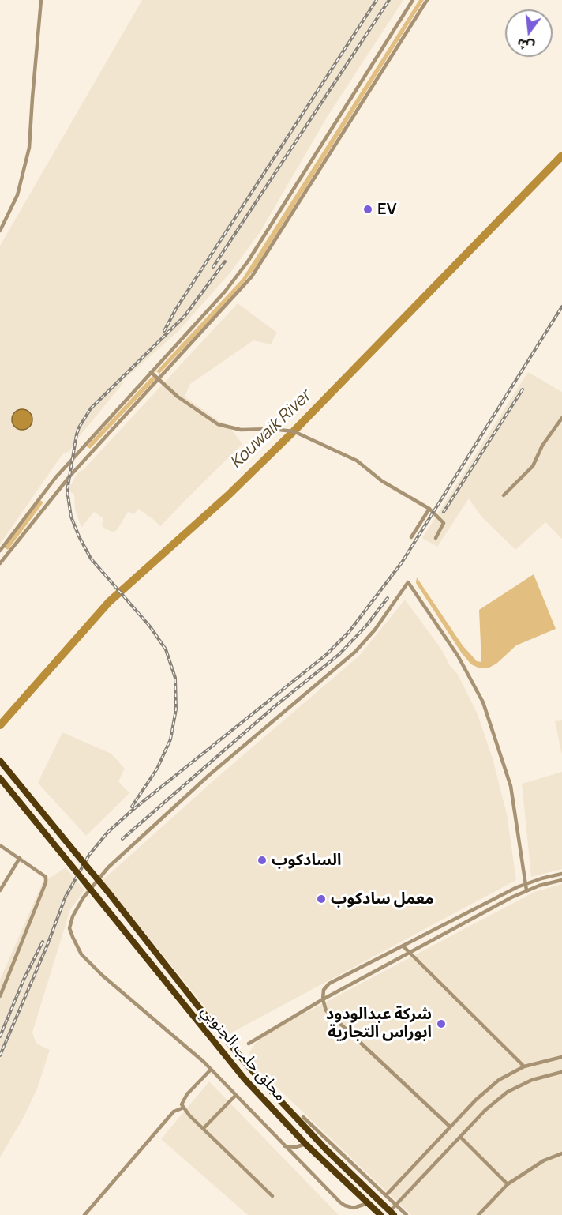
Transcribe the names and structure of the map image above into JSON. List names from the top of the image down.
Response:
{
  "streets": {
    "highway": ["محلق حلب الجنوبي"]
  },
  "water": ["Kouwaik River"],
  "places": [
    "EV",
    "السادكوب",
    "معمل سادكوب",
    "شركة عبدالودود ابوراس التجارية"
  ],
  "north": "bottom"
}
